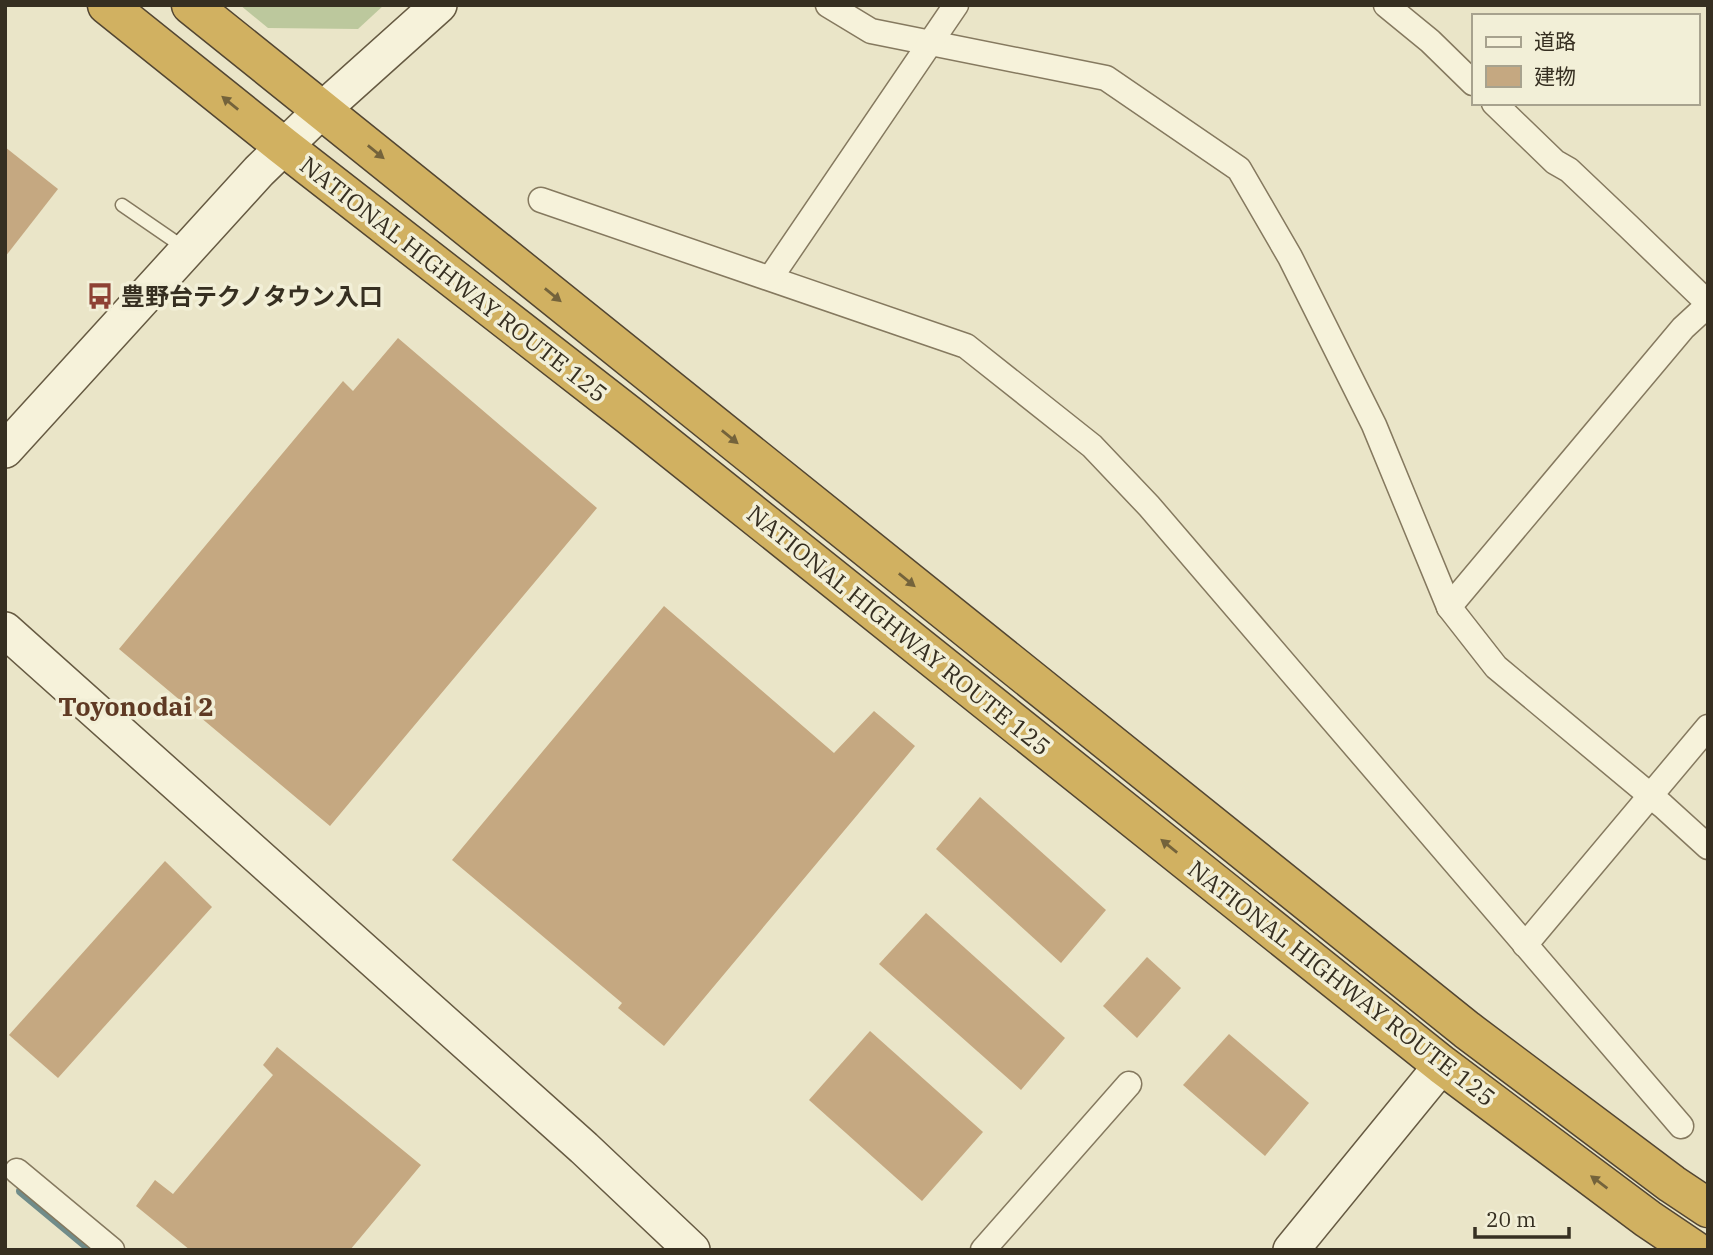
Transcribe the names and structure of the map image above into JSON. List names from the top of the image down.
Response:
{
  "streets": {
    "highway": ["NATIONAL HIGHWAY ROUTE 125"]
  },
  "districts": ["Toyonodai 2"],
  "places": {
    "bus stop": ["豊野台テクノタウン入口"]
  },
  "legend": ["道路", "建物"],
  "scale_bar": "20 m"
}
